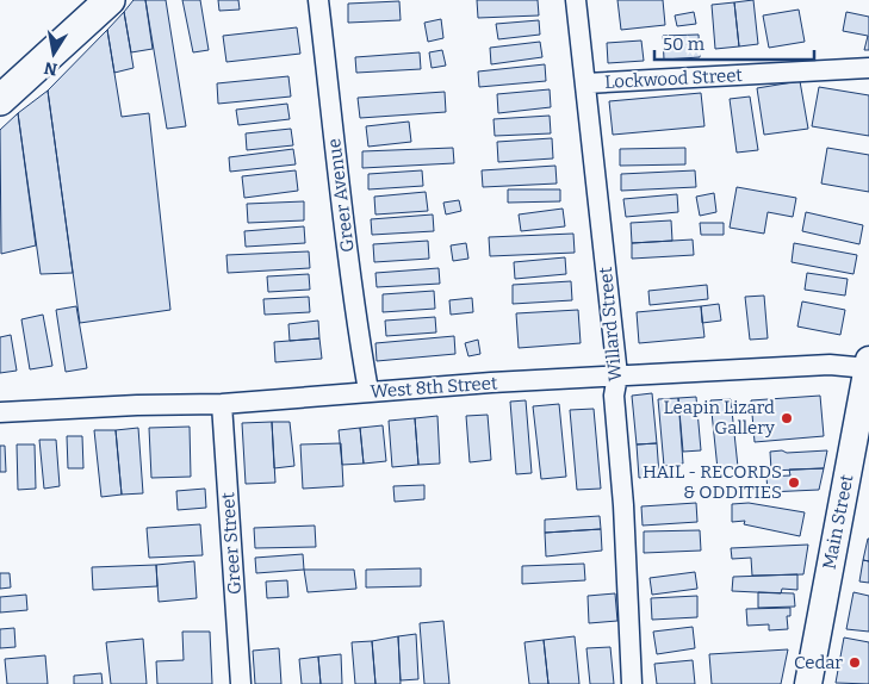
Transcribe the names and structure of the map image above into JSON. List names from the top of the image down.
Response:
{
  "streets": {
    "main road": ["Main Street"],
    "street": [
      "Lockwood Street",
      "Greer Avenue",
      "Willard Street",
      "West 8th Street",
      "Greer Street"
    ]
  },
  "crossings": [
    ["Lockwood Street", "Willard Street"],
    ["Greer Avenue", "West 8th Street"],
    ["Willard Street", "West 8th Street"],
    ["West 8th Street", "Main Street"],
    ["West 8th Street", "Greer Street"]
  ],
  "places": ["Leapin Lizard Gallery", "HAIL - RECORDS & ODDITIES", "Cedar"],
  "scale_bar": "50 m",
  "north": "bottom"
}
